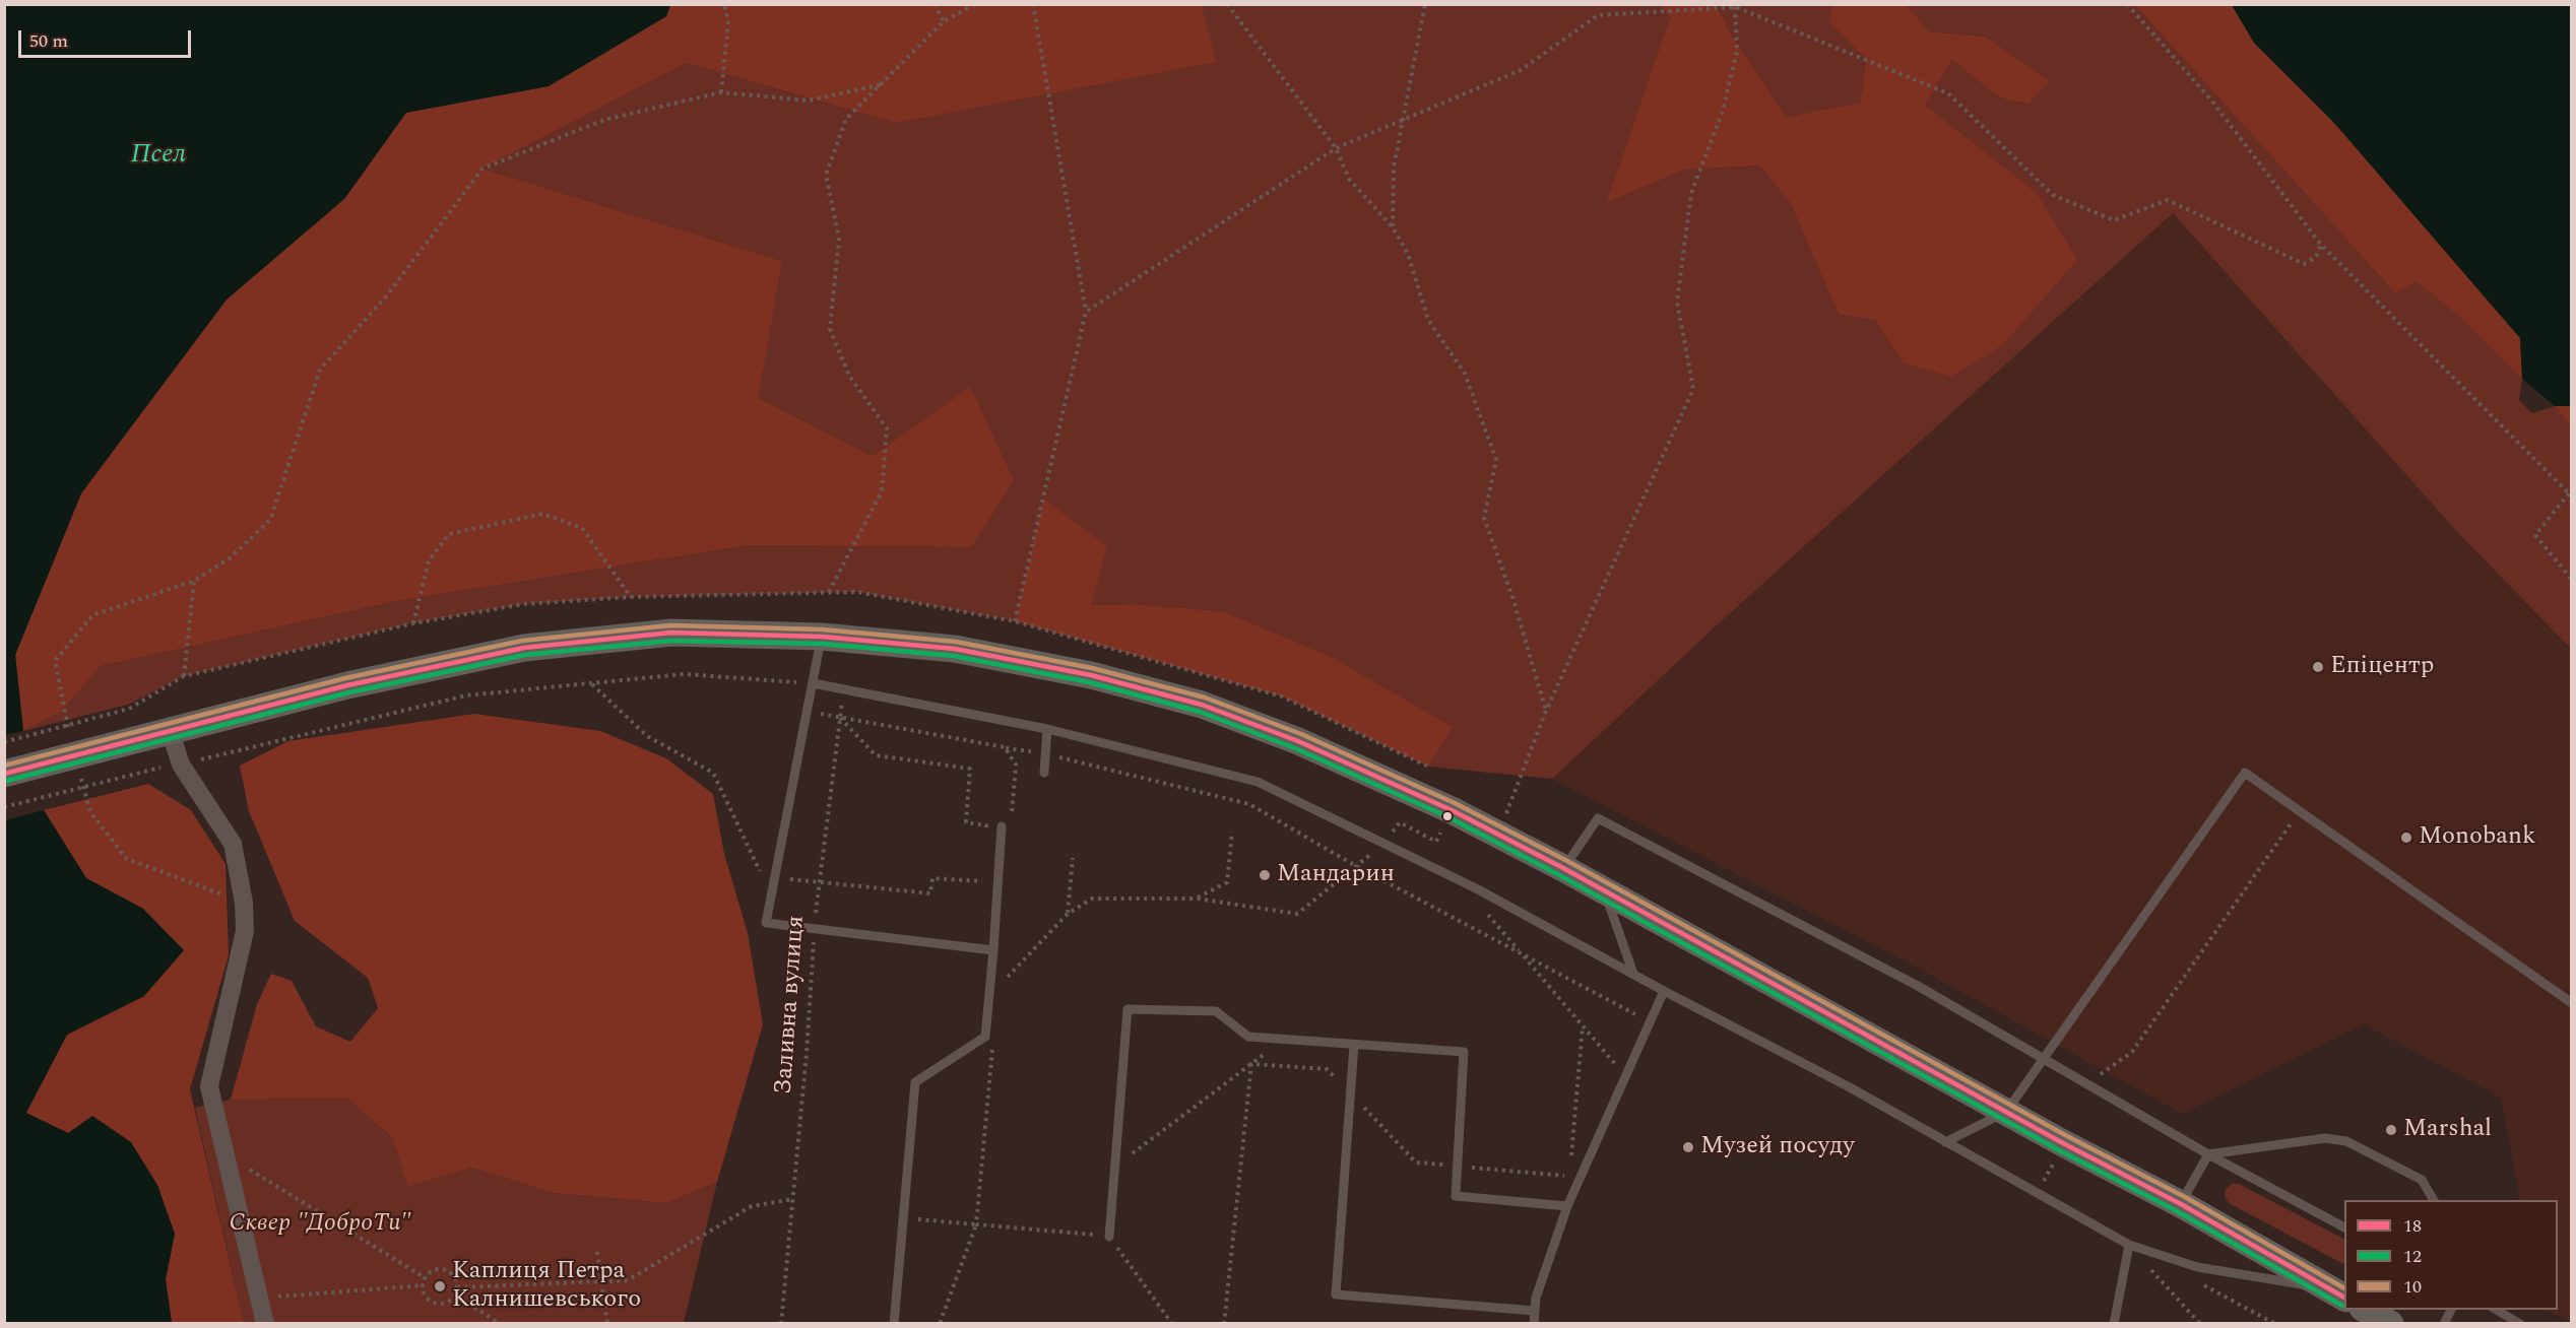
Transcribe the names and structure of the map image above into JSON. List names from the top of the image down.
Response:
{
  "streets": {
    "path": ["Заливна вулиця"]
  },
  "water": ["Псел"],
  "parks": ["Сквер \"ДоброТи\""],
  "places": [
    "Епіцентр",
    "Monobank",
    "Мандарин",
    "Marshal",
    "Музей посуду",
    "Каплиця Петра Калнишевського"
  ],
  "lines": ["transit line 10", "transit line 18", "transit line 12"],
  "legend": ["18", "12", "10"],
  "scale_bar": "50 m"
}
